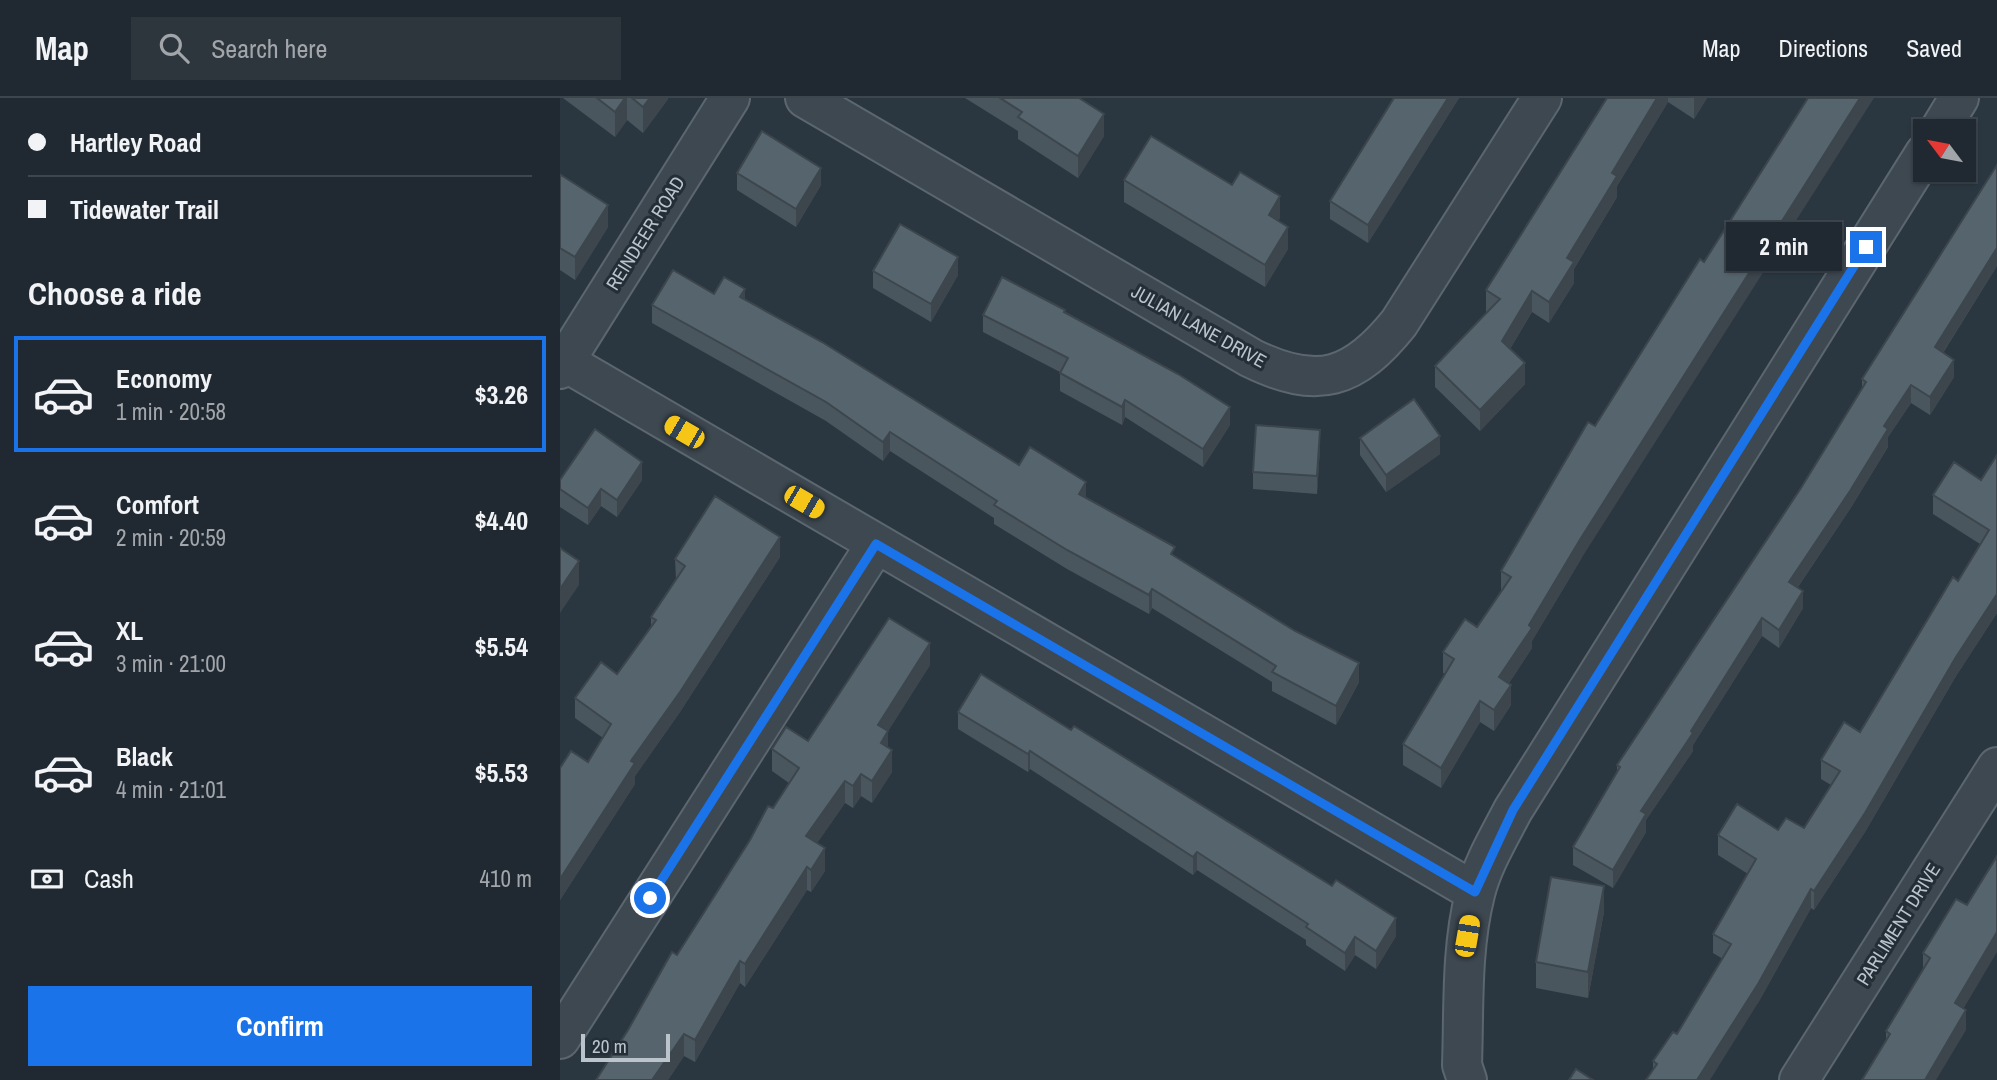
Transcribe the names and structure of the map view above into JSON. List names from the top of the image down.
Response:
{
  "streets": {
    "street": ["REINDEER ROAD", "JULIAN LANE DRIVE", "PARLIMENT DRIVE"]
  },
  "scale_bar": "20 m",
  "north": "top left",
  "page": {
    "header": "Map",
    "search": "Search here",
    "nav": ["Map", "Directions", "Saved"],
    "banner": ["Hartley Road", "Tidewater Trail"],
    "bubble": "2 min",
    "heading": "Choose a ride",
    "list": [
      {
        "name": "Economy",
        "note": "1 min · 20:58",
        "value": "$3.26"
      },
      {
        "name": "Comfort",
        "note": "2 min · 20:59",
        "value": "$4.40"
      },
      {
        "name": "XL",
        "note": "3 min · 21:00",
        "value": "$5.54"
      },
      {
        "name": "Black",
        "note": "4 min · 21:01",
        "value": "$5.53"
      }
    ],
    "pay": ["Cash", "410 m"],
    "buttons": "Confirm",
    "scale": "20 m"
  }
}
